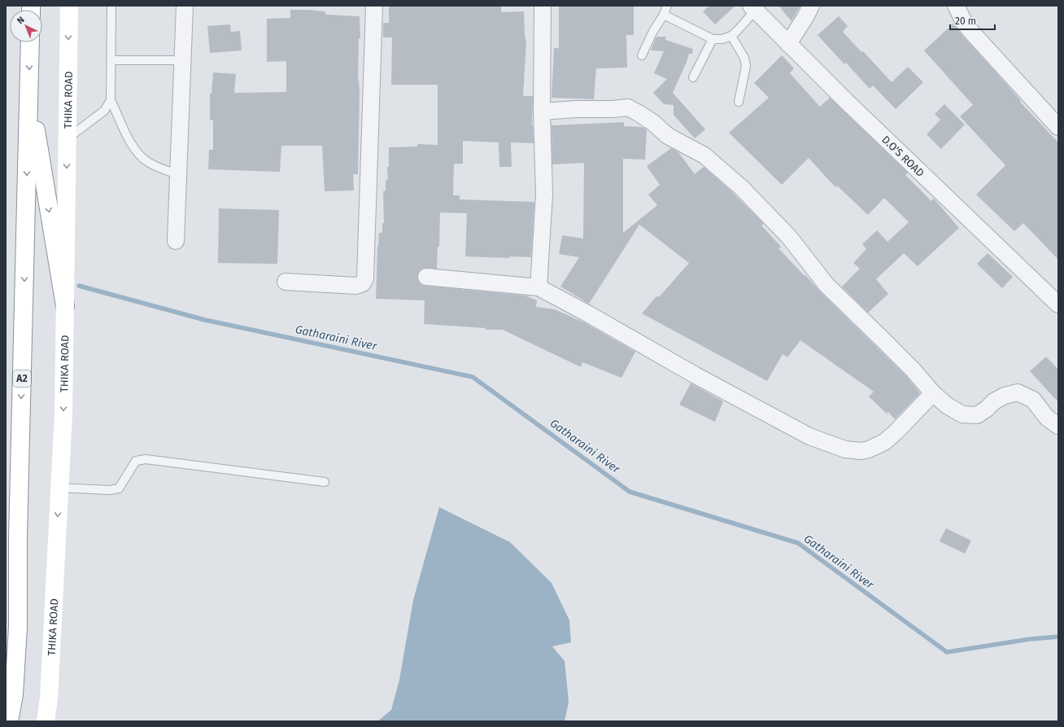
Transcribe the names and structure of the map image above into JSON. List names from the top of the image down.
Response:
{
  "streets": {
    "main road": ["THIKA ROAD", "A2"],
    "street": ["D.O'S ROAD"]
  },
  "water": ["Gatharaini River"],
  "scale_bar": "20 m",
  "north": "top left"
}
